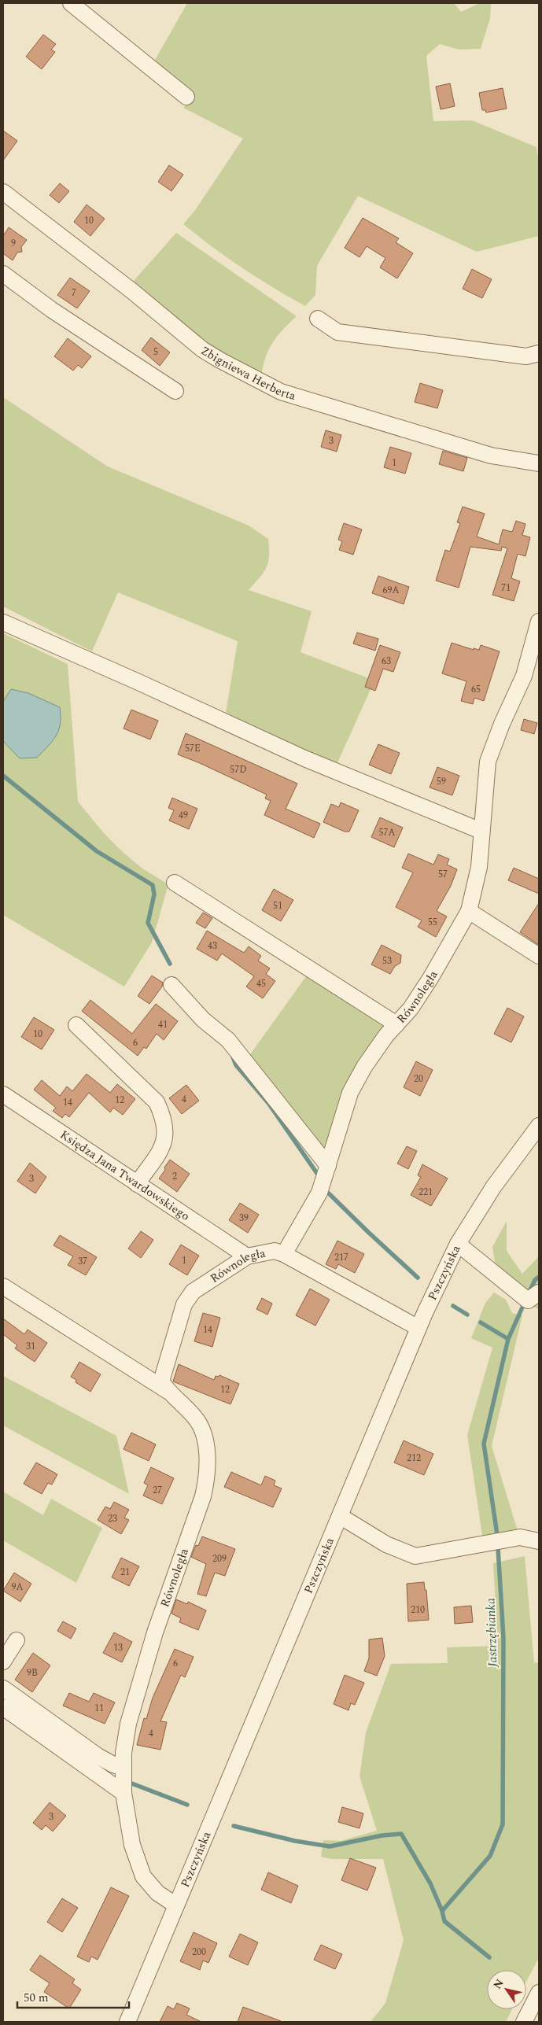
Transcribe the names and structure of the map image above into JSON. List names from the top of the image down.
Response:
{
  "streets": {
    "street": [
      "Zbigniewa Herberta",
      "Równoległa",
      "Księdza Jana Twardowskiego",
      "Pszczyńska"
    ]
  },
  "crossings": [
    ["Równoległa", "Księdza Jana Twardowskiego"],
    ["Równoległa", "Pszczyńska"]
  ],
  "water": ["Jastrzębianka"],
  "house_numbers": [
    "10",
    "9",
    "7",
    "5",
    "3",
    "1",
    "71",
    "69A",
    "63",
    "65",
    "57E",
    "57D",
    "59",
    "49",
    "57A",
    "57",
    "51",
    "55",
    "43",
    "53",
    "45",
    "41",
    "10",
    "6",
    "20",
    "4",
    "12",
    "14",
    "2",
    "3",
    "221",
    "39",
    "217",
    "1",
    "37",
    "14",
    "31",
    "12",
    "212",
    "27",
    "23",
    "209",
    "21",
    "9A",
    "210",
    "13",
    "6",
    "9B",
    "11",
    "4",
    "3",
    "200"
  ],
  "scale_bar": "50 m",
  "north": "top left"
}
